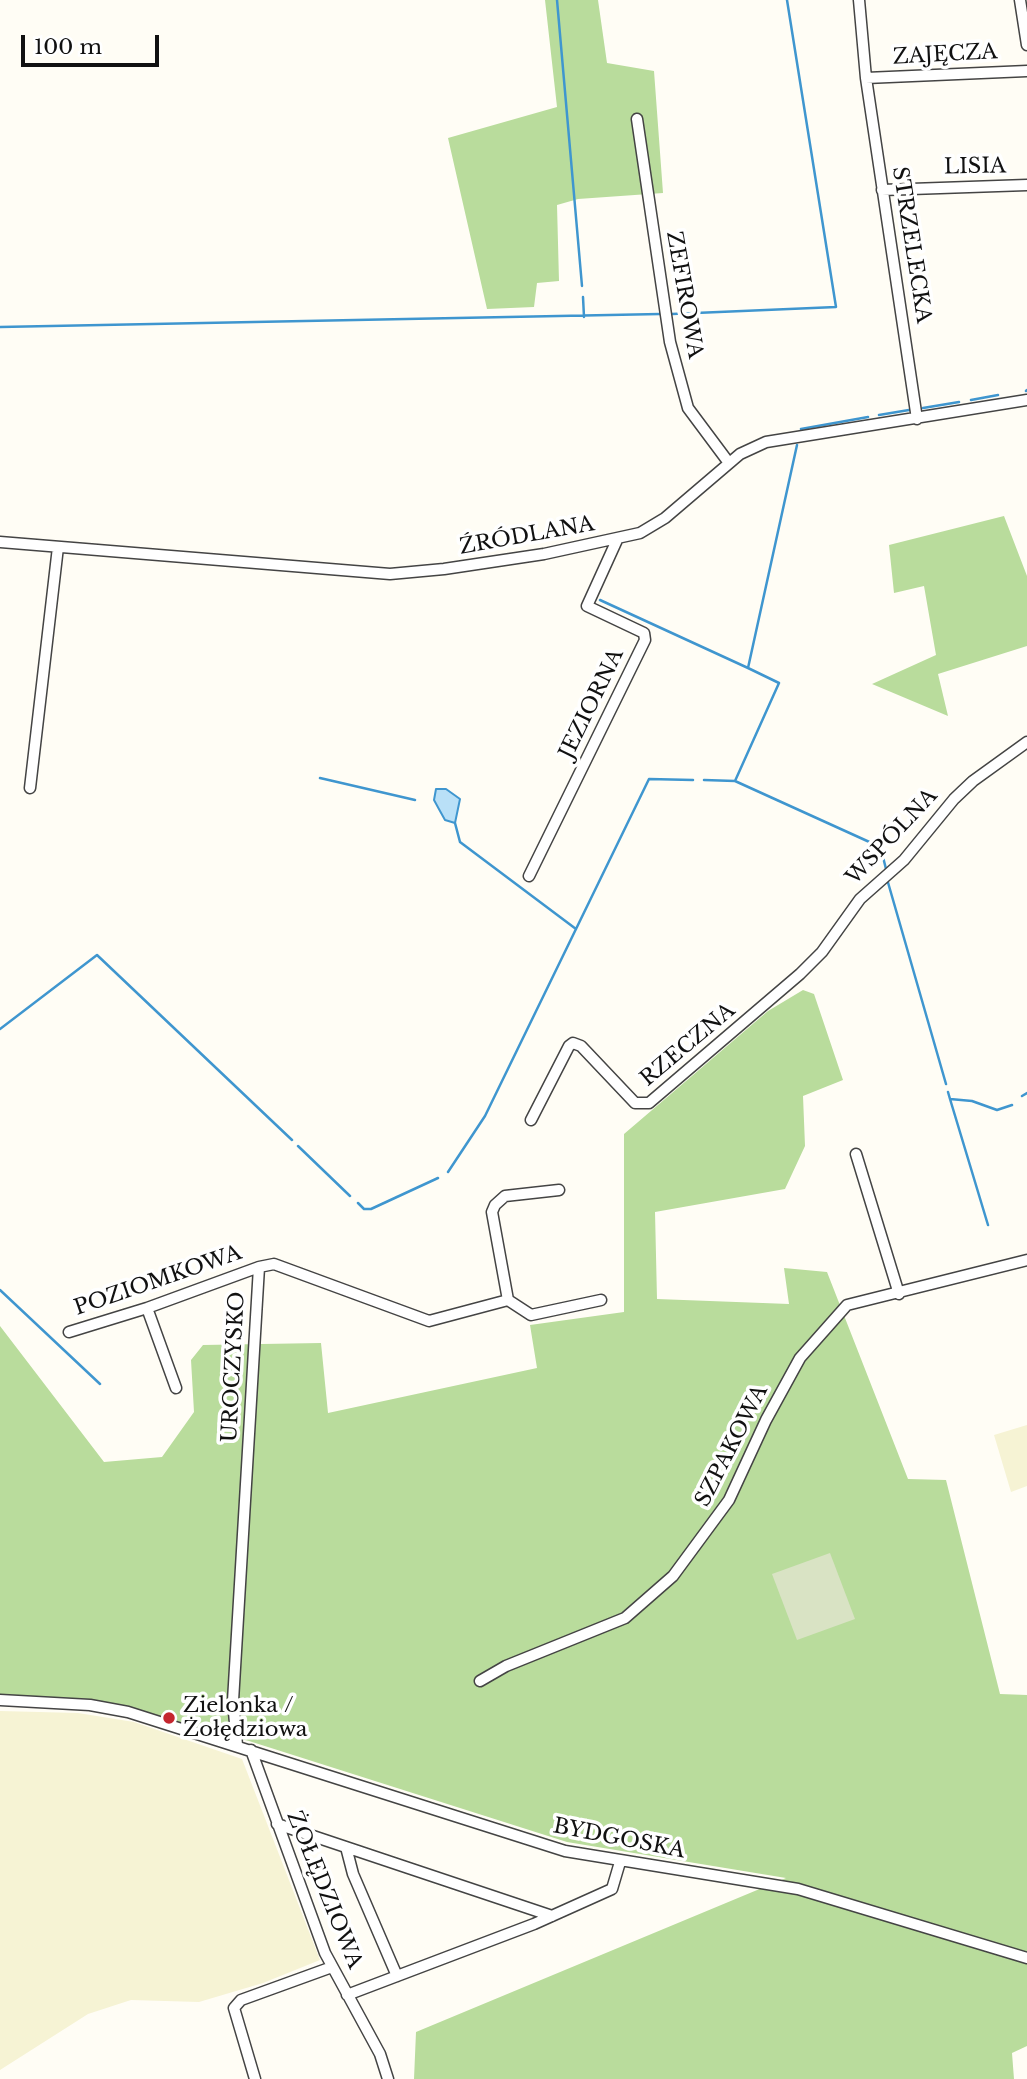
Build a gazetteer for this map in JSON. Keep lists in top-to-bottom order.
{
  "streets": {
    "street": [
      "ZAJĘCZA",
      "LISIA",
      "STRZELECKA",
      "ZEFIROWA",
      "ŹRÓDLANA",
      "JEZIORNA",
      "WSPÓLNA",
      "RZECZNA",
      "POZIOMKOWA",
      "UROCZYSKO",
      "SZPAKOWA",
      "BYDGOSKA",
      "ŻOŁĘDZIOWA"
    ]
  },
  "crossings": [
    ["ZAJĘCZA", "STRZELECKA"],
    ["LISIA", "STRZELECKA"],
    ["STRZELECKA", "ŹRÓDLANA"],
    ["ZEFIROWA", "ŹRÓDLANA"],
    ["ŹRÓDLANA", "JEZIORNA"],
    ["WSPÓLNA", "RZECZNA"],
    ["POZIOMKOWA", "UROCZYSKO"],
    ["UROCZYSKO", "BYDGOSKA"],
    ["BYDGOSKA", "ŻOŁĘDZIOWA"]
  ],
  "places": ["Zielonka / Żołędziowa"],
  "scale_bar": "100 m"
}
